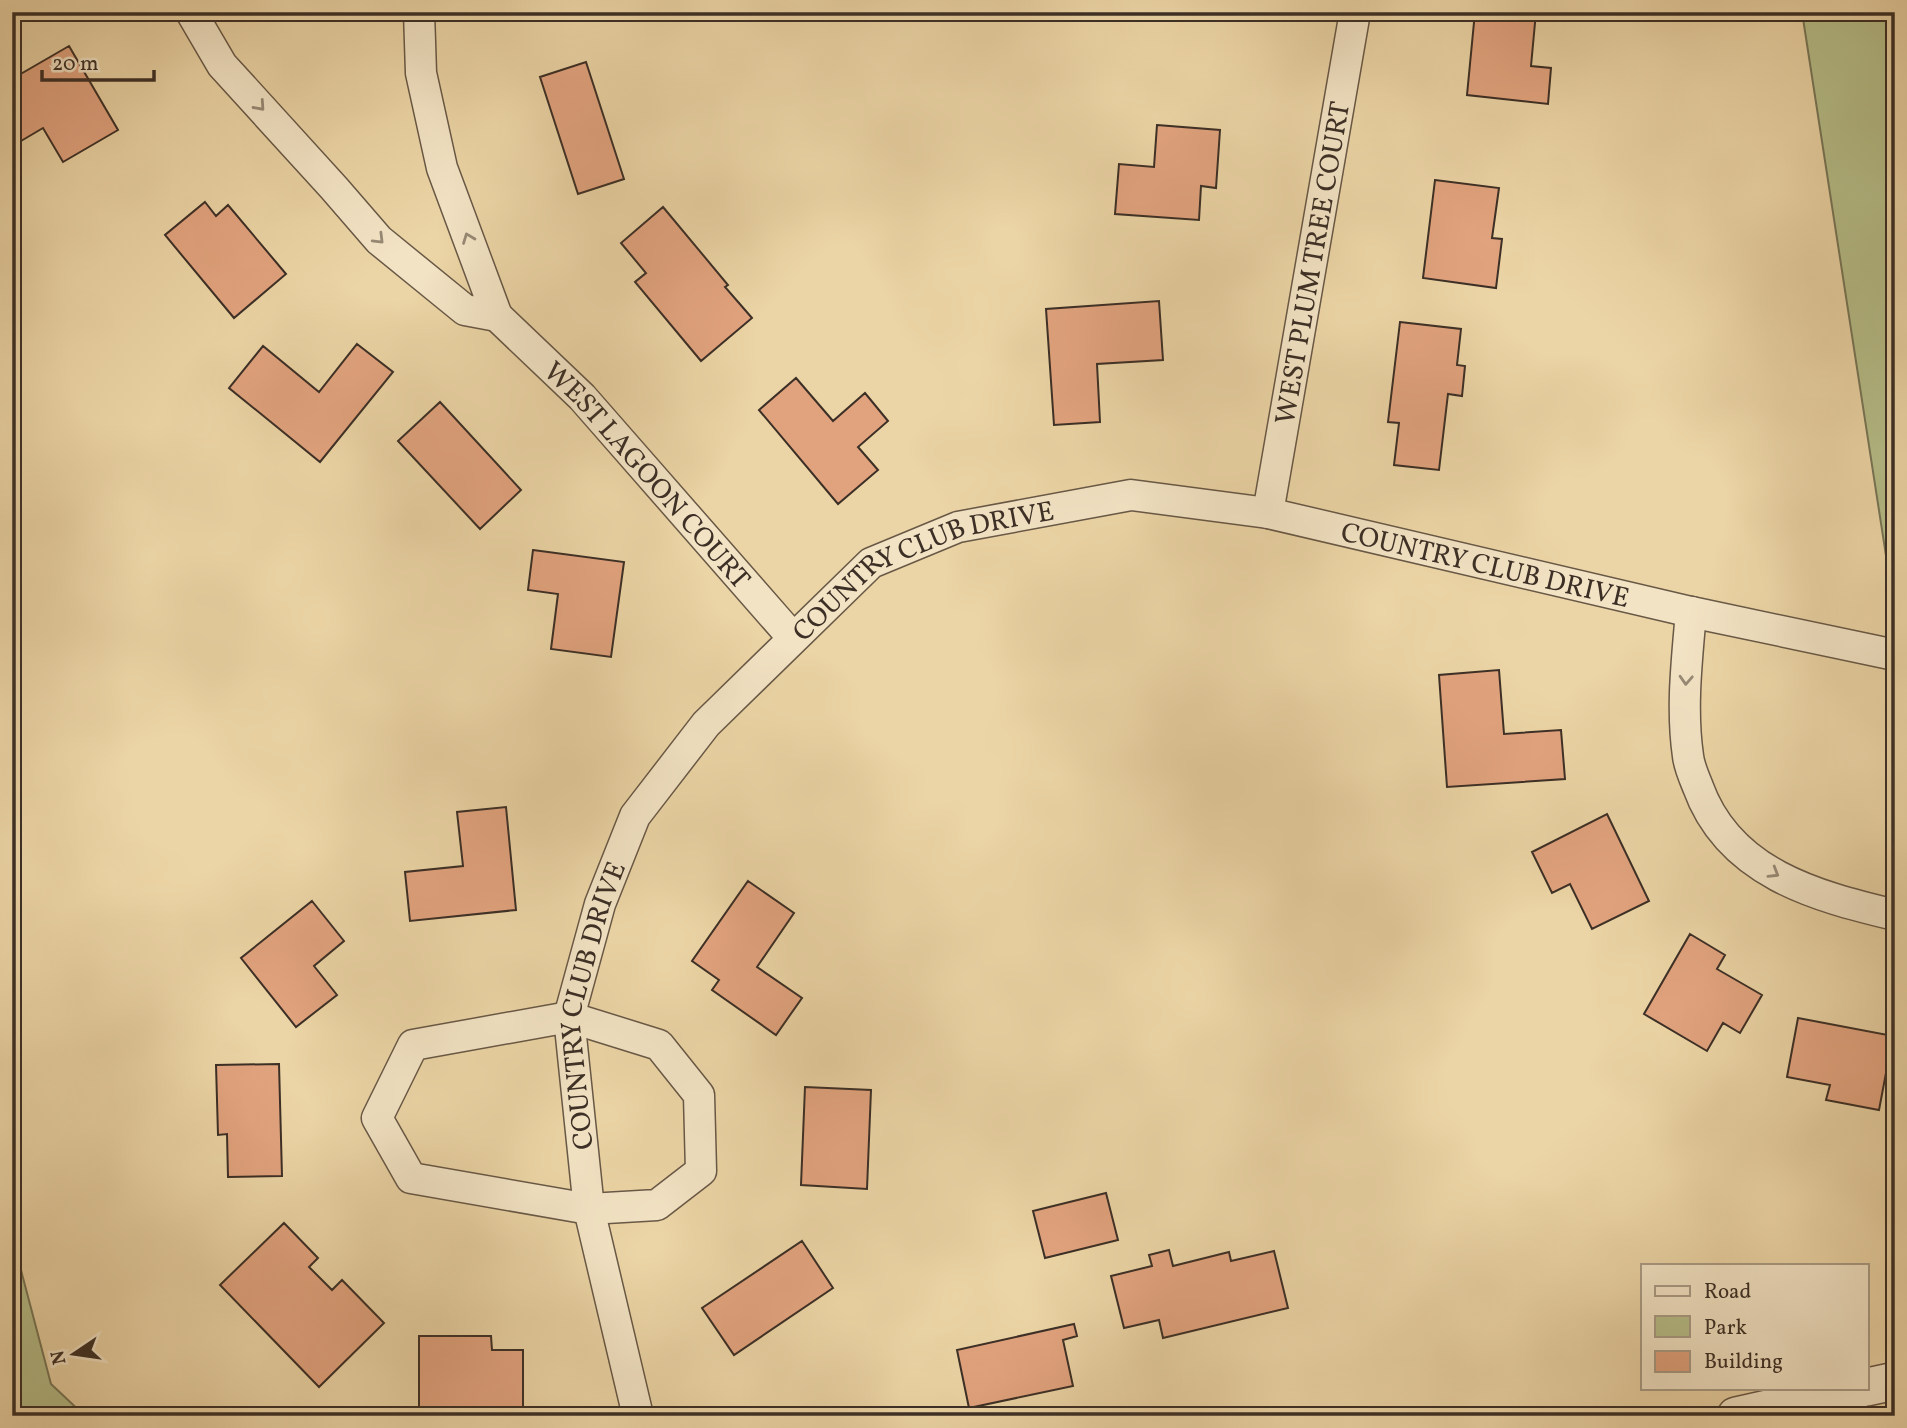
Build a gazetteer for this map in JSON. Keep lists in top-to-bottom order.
{
  "streets": {
    "street": ["WEST PLUM TREE COURT", "WEST LAGOON COURT", "COUNTRY CLUB DRIVE"]
  },
  "crossings": [
    ["WEST PLUM TREE COURT", "COUNTRY CLUB DRIVE"],
    ["WEST LAGOON COURT", "COUNTRY CLUB DRIVE"]
  ],
  "one_way": ["WEST LAGOON COURT"],
  "legend": ["Road", "Park", "Building"],
  "scale_bar": "20 m",
  "north": "left"
}
